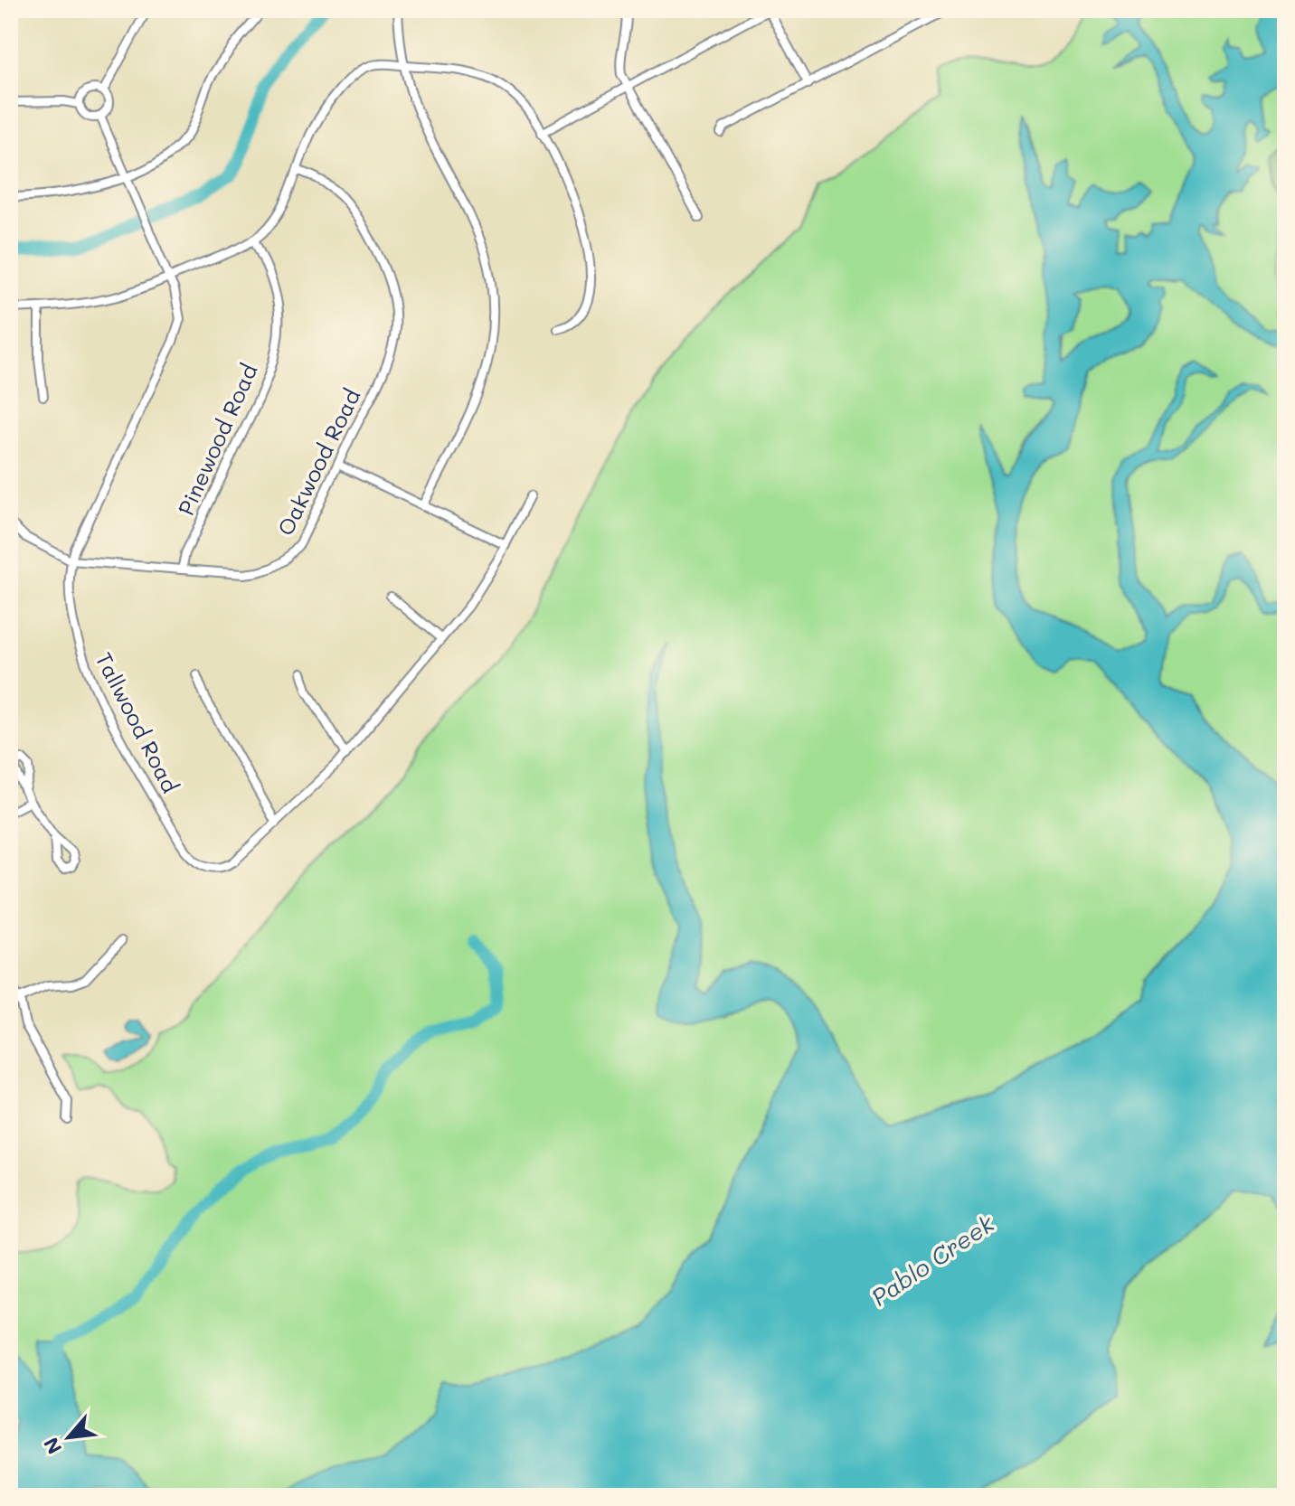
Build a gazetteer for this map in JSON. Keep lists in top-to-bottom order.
{
  "streets": {
    "street": ["Pinewood Road", "Oakwood Road", "Tallwood Road"]
  },
  "crossings": [
    ["Pinewood Road", "Oakwood Road"],
    ["Oakwood Road", "Tallwood Road"]
  ],
  "water": ["Pablo Creek"],
  "north": "bottom left"
}
